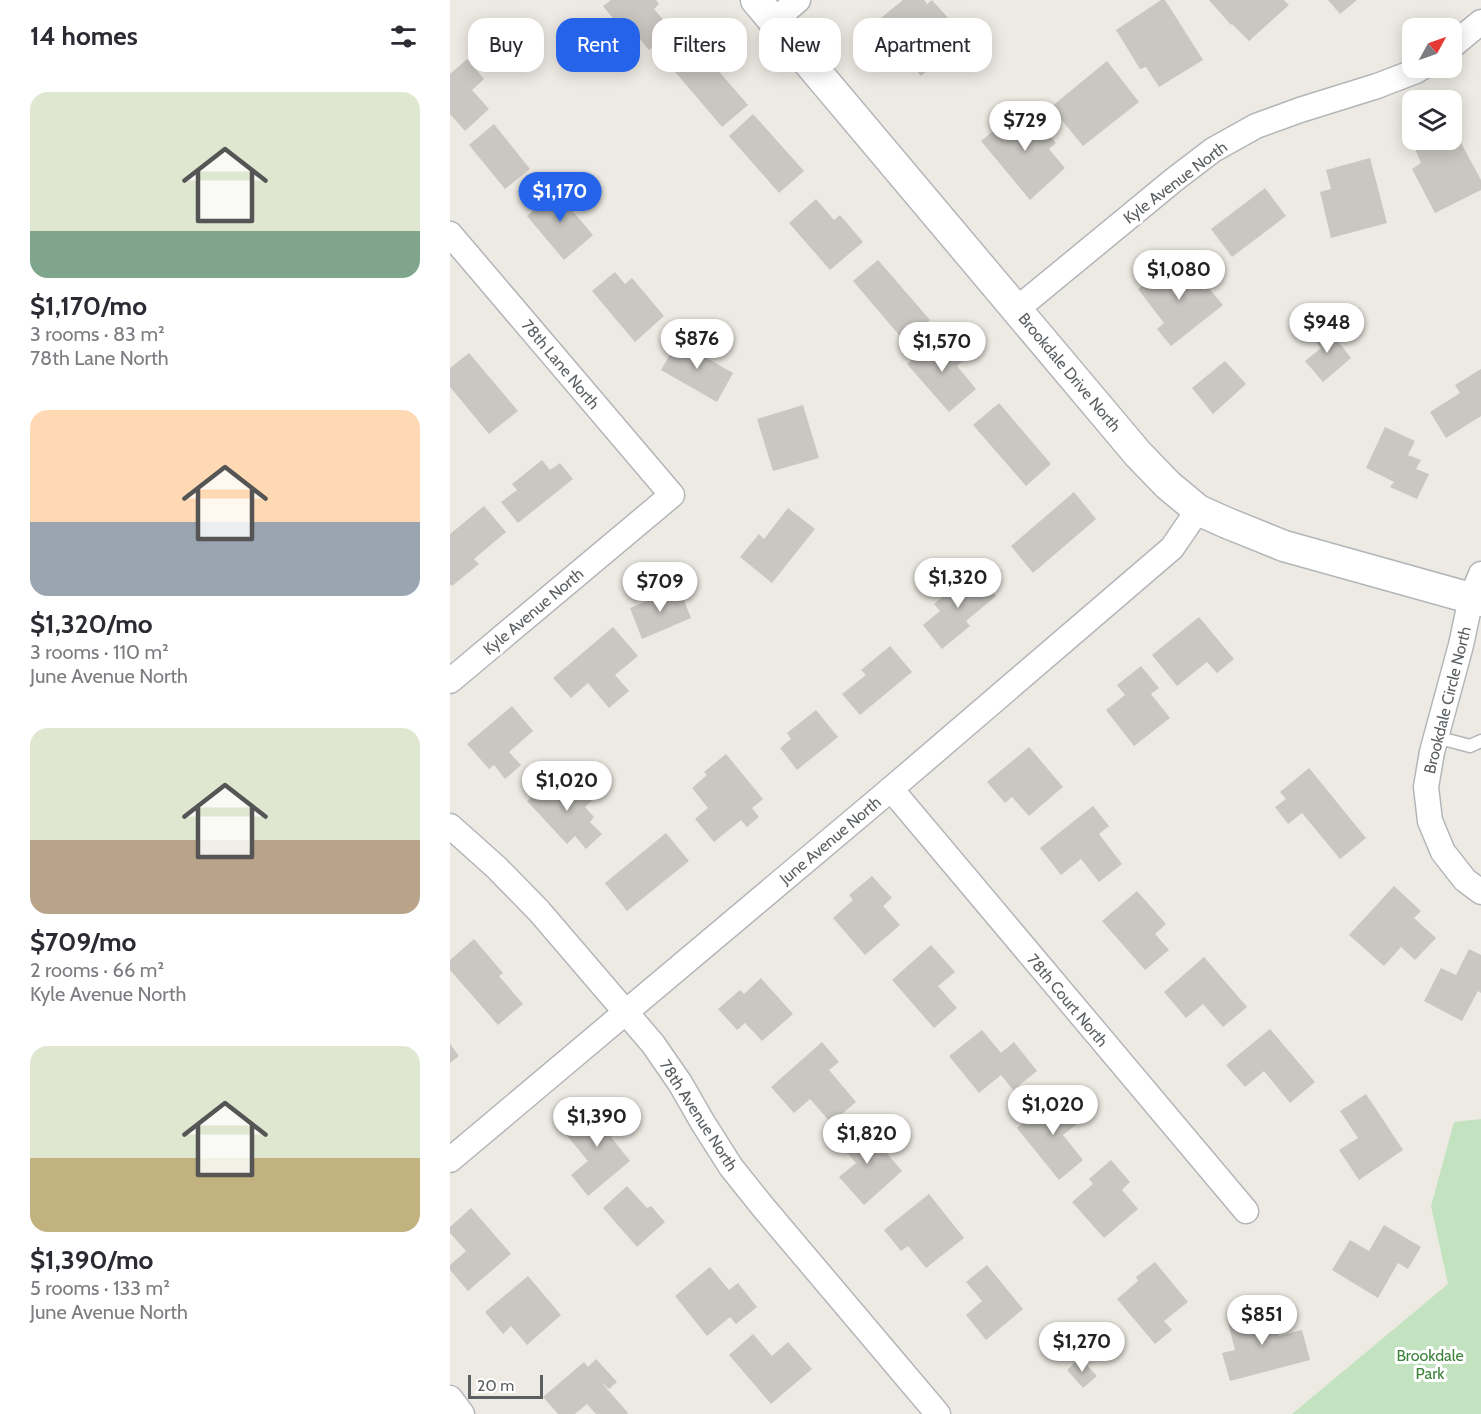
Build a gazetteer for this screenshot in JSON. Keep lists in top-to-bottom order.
{
  "streets": {
    "street": [
      "Kyle Avenue North",
      "78th Lane North",
      "Brookdale Drive North",
      "Brookdale Circle North",
      "June Avenue North",
      "78th Court North",
      "78th Avenue North"
    ]
  },
  "crossings": [
    ["Kyle Avenue North", "78th Lane North"],
    ["Kyle Avenue North", "Brookdale Drive North"],
    ["Brookdale Drive North", "Brookdale Circle North"],
    ["Brookdale Drive North", "June Avenue North"],
    ["June Avenue North", "78th Court North"],
    ["June Avenue North", "78th Avenue North"]
  ],
  "parks": ["Brookdale Park"],
  "scale_bar": "20 m",
  "north": "top right",
  "page": {
    "heading": "14 homes",
    "chip": [
      "Buy",
      "Rent",
      "Filters",
      "New",
      "Apartment"
    ],
    "list": [
      {
        "name": "$1,170/mo",
        "note": "3 rooms · 83 m² · 78th Lane North"
      },
      {
        "name": "$1,320/mo",
        "note": "3 rooms · 110 m² · June Avenue North"
      },
      {
        "name": "$709/mo",
        "note": "2 rooms · 66 m² · Kyle Avenue North"
      },
      {
        "name": "$1,390/mo",
        "note": "5 rooms · 133 m² · June Avenue North"
      }
    ],
    "price": [
      "$729",
      "$1,170",
      "$1,080",
      "$948",
      "$876",
      "$1,570",
      "$1,320",
      "$709",
      "$1,020",
      "$1,020",
      "$1,390",
      "$1,820",
      "$851",
      "$1,270"
    ],
    "scale": "20 m"
  }
}
